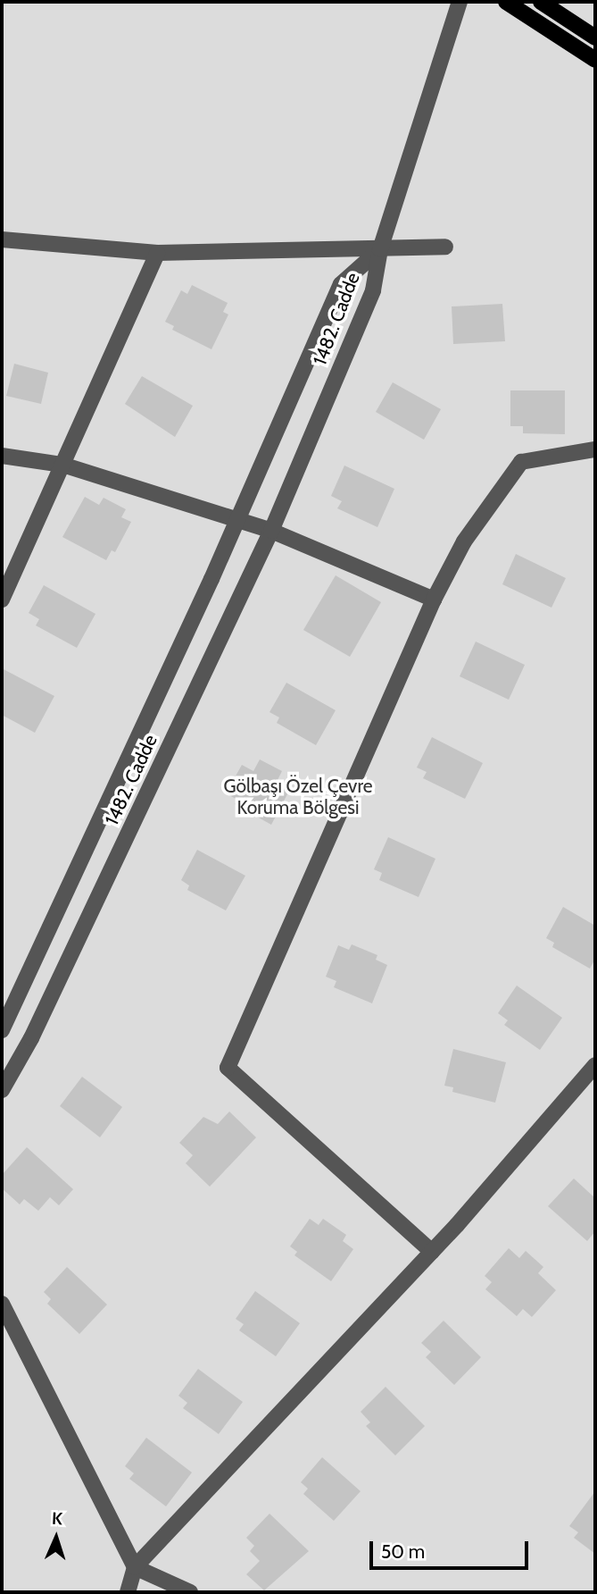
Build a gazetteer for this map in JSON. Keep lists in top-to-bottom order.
{
  "streets": {
    "street": ["1482. Cadde"]
  },
  "parks": ["Gölbaşı Özel Çevre Koruma Bölgesi"],
  "scale_bar": "50 m",
  "north": "top"
}
